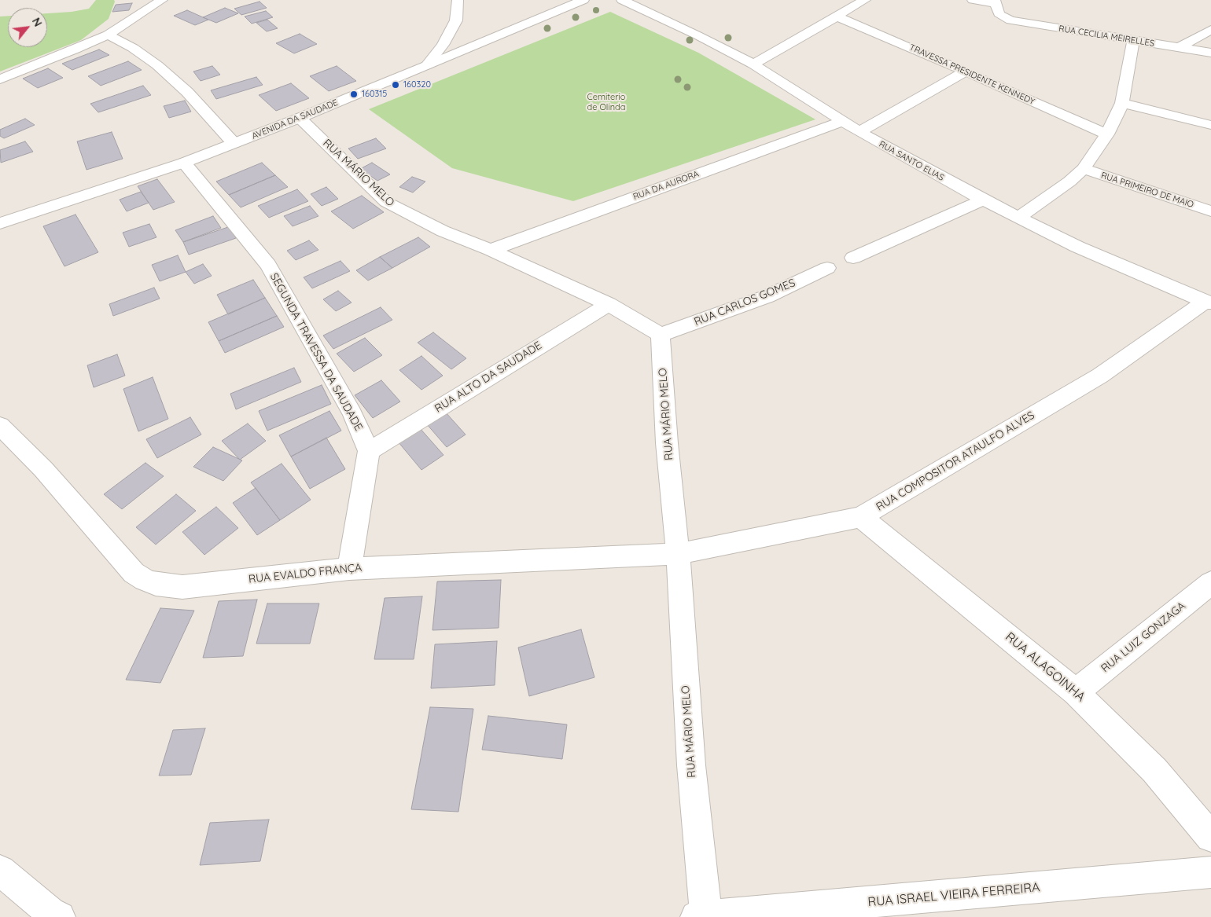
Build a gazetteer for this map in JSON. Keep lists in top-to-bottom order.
{
  "streets": {
    "street": [
      "RUA CECILIA MEIRELLES",
      "TRAVESSA PRESIDENTE KENNEDY",
      "AVENIDA DA SAUDADE",
      "RUA SANTO ELIAS",
      "RUA MÁRIO MELO",
      "RUA DA AURORA",
      "RUA PRIMEIRO DE MAIO",
      "RUA CARLOS GOMES",
      "SEGUNDA TRAVESSA DA SAUDADE",
      "RUA ALTO DA SAUDADE",
      "RUA COMPOSITOR ATAULFO ALVES",
      "RUA EVALDO FRANÇA",
      "RUA LUIZ GONZAGA",
      "RUA ALAGOINHA",
      "RUA ISRAEL VIEIRA FERREIRA"
    ]
  },
  "crossings": [
    ["AVENIDA DA SAUDADE", "RUA MÁRIO MELO"],
    ["AVENIDA DA SAUDADE", "SEGUNDA TRAVESSA DA SAUDADE"],
    ["RUA SANTO ELIAS", "RUA DA AURORA"],
    ["RUA SANTO ELIAS", "RUA COMPOSITOR ATAULFO ALVES"],
    ["RUA MÁRIO MELO", "RUA DA AURORA"],
    ["RUA MÁRIO MELO", "RUA CARLOS GOMES"],
    ["RUA MÁRIO MELO", "RUA ALTO DA SAUDADE"],
    ["RUA MÁRIO MELO", "RUA COMPOSITOR ATAULFO ALVES"],
    ["RUA MÁRIO MELO", "RUA EVALDO FRANÇA"],
    ["RUA MÁRIO MELO", "RUA ISRAEL VIEIRA FERREIRA"],
    ["SEGUNDA TRAVESSA DA SAUDADE", "RUA ALTO DA SAUDADE"],
    ["RUA COMPOSITOR ATAULFO ALVES", "RUA EVALDO FRANÇA"],
    ["RUA COMPOSITOR ATAULFO ALVES", "RUA ALAGOINHA"],
    ["RUA LUIZ GONZAGA", "RUA ALAGOINHA"]
  ],
  "parks": ["Cemiterio de Olinda"],
  "places": ["160320", "160315"],
  "north": "top right"
}
